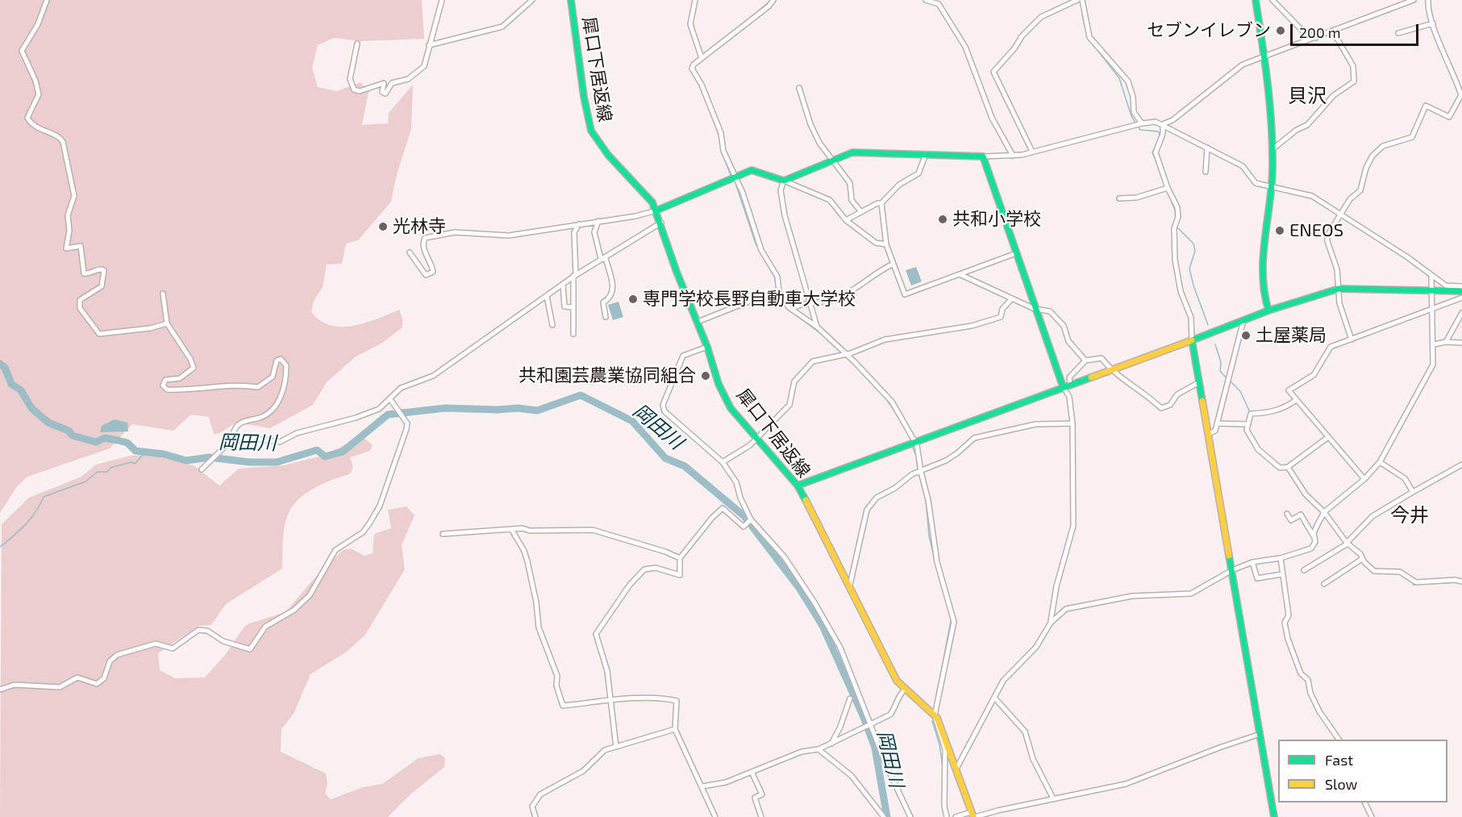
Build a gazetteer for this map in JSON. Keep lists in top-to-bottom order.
{
  "streets": {
    "street": ["犀口下居返線"]
  },
  "districts": ["貝沢", "今井"],
  "water": ["岡田川"],
  "places": [
    "セブンイレブン",
    "共和小学校",
    "光林寺",
    "ENEOS",
    "専門学校長野自動車大学校",
    "土屋薬局",
    "共和園芸農業協同組合"
  ],
  "legend": ["Fast", "Slow"],
  "scale_bar": "200 m"
}
